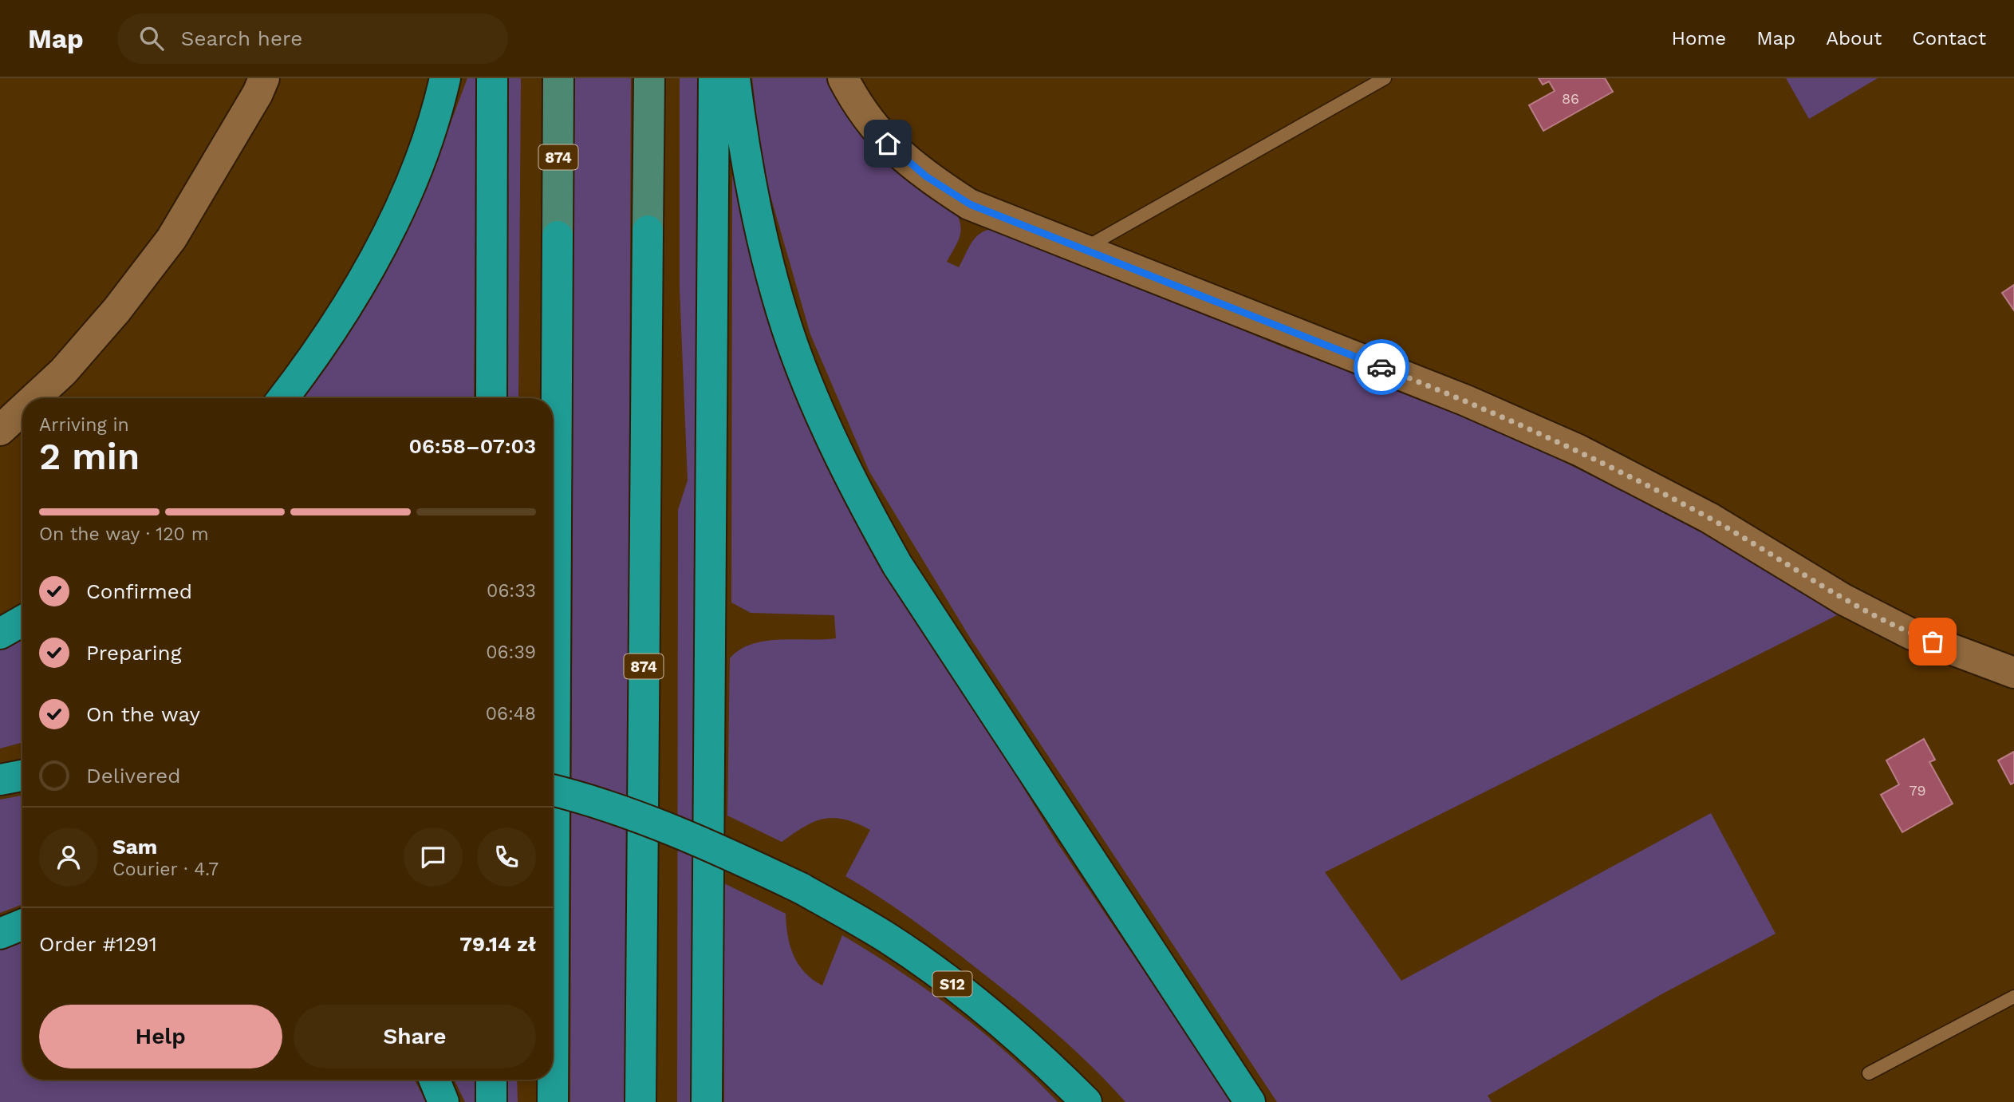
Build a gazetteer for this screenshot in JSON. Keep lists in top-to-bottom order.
{
  "streets": {
    "highway": ["874", "S12"]
  },
  "house_numbers": ["86", "79"],
  "page": {
    "header": "Map",
    "search": "Search here",
    "nav": [
      "Home",
      "Map",
      "About",
      "Contact"
    ],
    "heading": ["2 min", "Arriving in", "06:58–07:03"],
    "panel": [
      "Sam",
      "Courier · 4.7",
      "Order #1291",
      "79.14 zł"
    ],
    "bar": "On the way · 120 m",
    "list": [
      ["Confirmed", "06:33"],
      ["Preparing", "06:39"],
      ["On the way", "06:48"],
      "Delivered"
    ],
    "buttons": ["Help", "Share"]
  }
}
